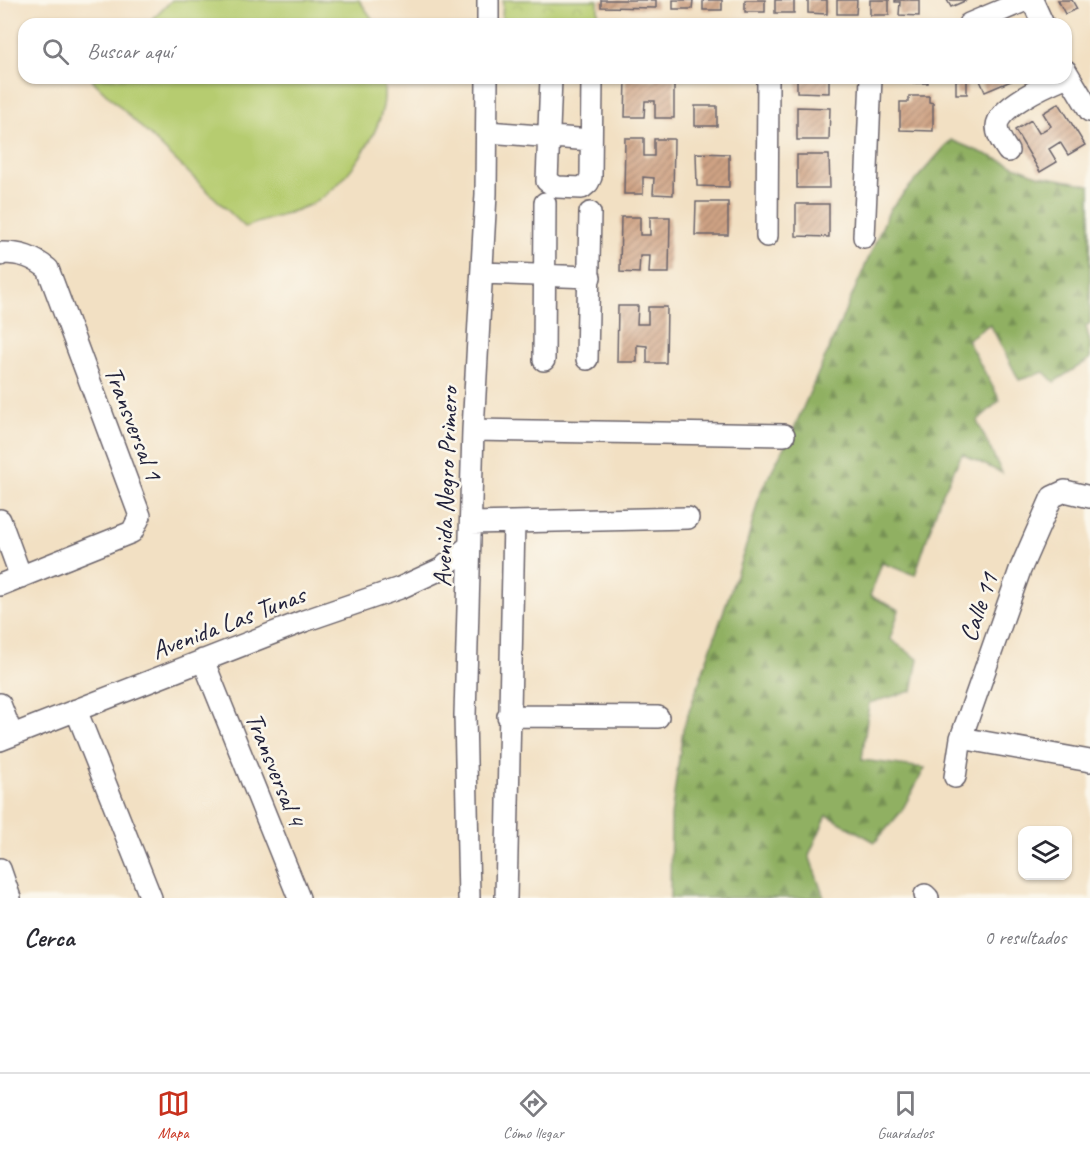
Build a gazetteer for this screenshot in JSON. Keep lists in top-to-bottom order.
{
  "streets": {
    "street": [
      "Transversal 1",
      "Avenida Negro Primero",
      "Calle 11",
      "Avenida Las Tunas",
      "Transversal 4"
    ]
  },
  "crossings": [
    ["Avenida Negro Primero", "Avenida Las Tunas"],
    ["Avenida Las Tunas", "Transversal 4"]
  ],
  "page": {
    "search": "Buscar aquí",
    "heading": ["Cerca", "0 resultados"],
    "nav": ["Mapa", "Cómo llegar", "Guardados"]
  }
}
